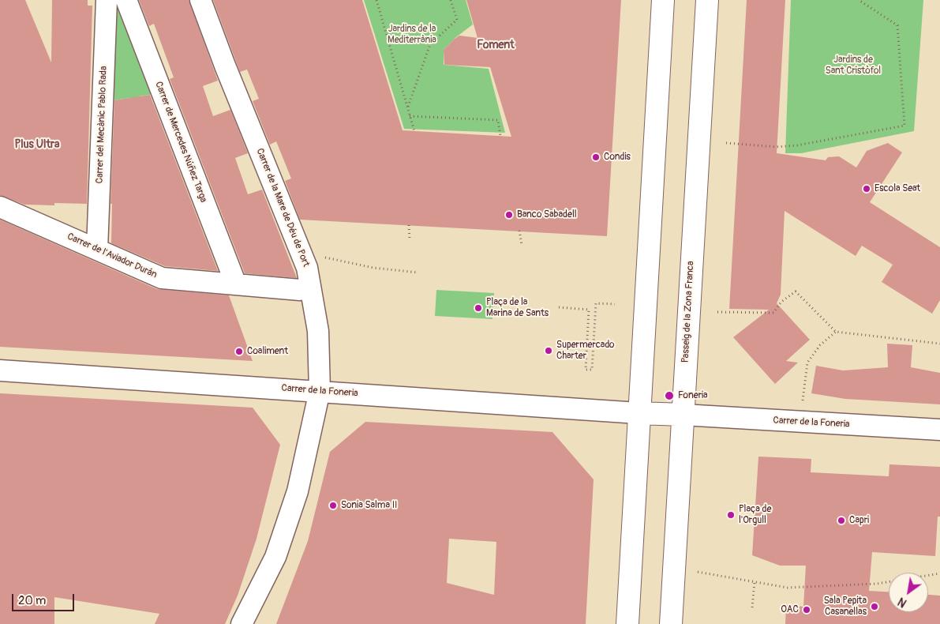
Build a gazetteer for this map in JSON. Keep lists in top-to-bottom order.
{
  "streets": {
    "main road": ["Passeig de la Zona Franca"],
    "street": [
      "Carrer del Mecànic Pablo Rada",
      "Carrer de Mercedes Núñez Targa",
      "Carrer de la Mare de Déu de Port",
      "Carrer de l'Aviador Durán",
      "Carrer de la Foneria"
    ]
  },
  "crossings": [
    ["Carrer del Mecànic Pablo Rada", "Carrer de l'Aviador Durán"],
    ["Carrer de Mercedes Núñez Targa", "Carrer de l'Aviador Durán"],
    ["Carrer de la Mare de Déu de Port", "Carrer de la Foneria"],
    ["Passeig de la Zona Franca", "Carrer de la Foneria"]
  ],
  "districts": ["Foment", "Plus Ultra"],
  "parks": ["Jardins de la Mediterrània", "Jardins de Sant Cristòfol"],
  "places": [
    "Condis",
    "Escola Seat",
    "Banco Sabadell",
    "Plaça de la Marina de Sants",
    "Supermercado Charter",
    "Coaliment",
    "Foneria",
    "Sonia Salma II",
    "Plaça de l'Orgull",
    "Capri",
    "Sala Pepita Casanellas",
    "OAC"
  ],
  "scale_bar": "20 m",
  "north": "bottom left"
}
